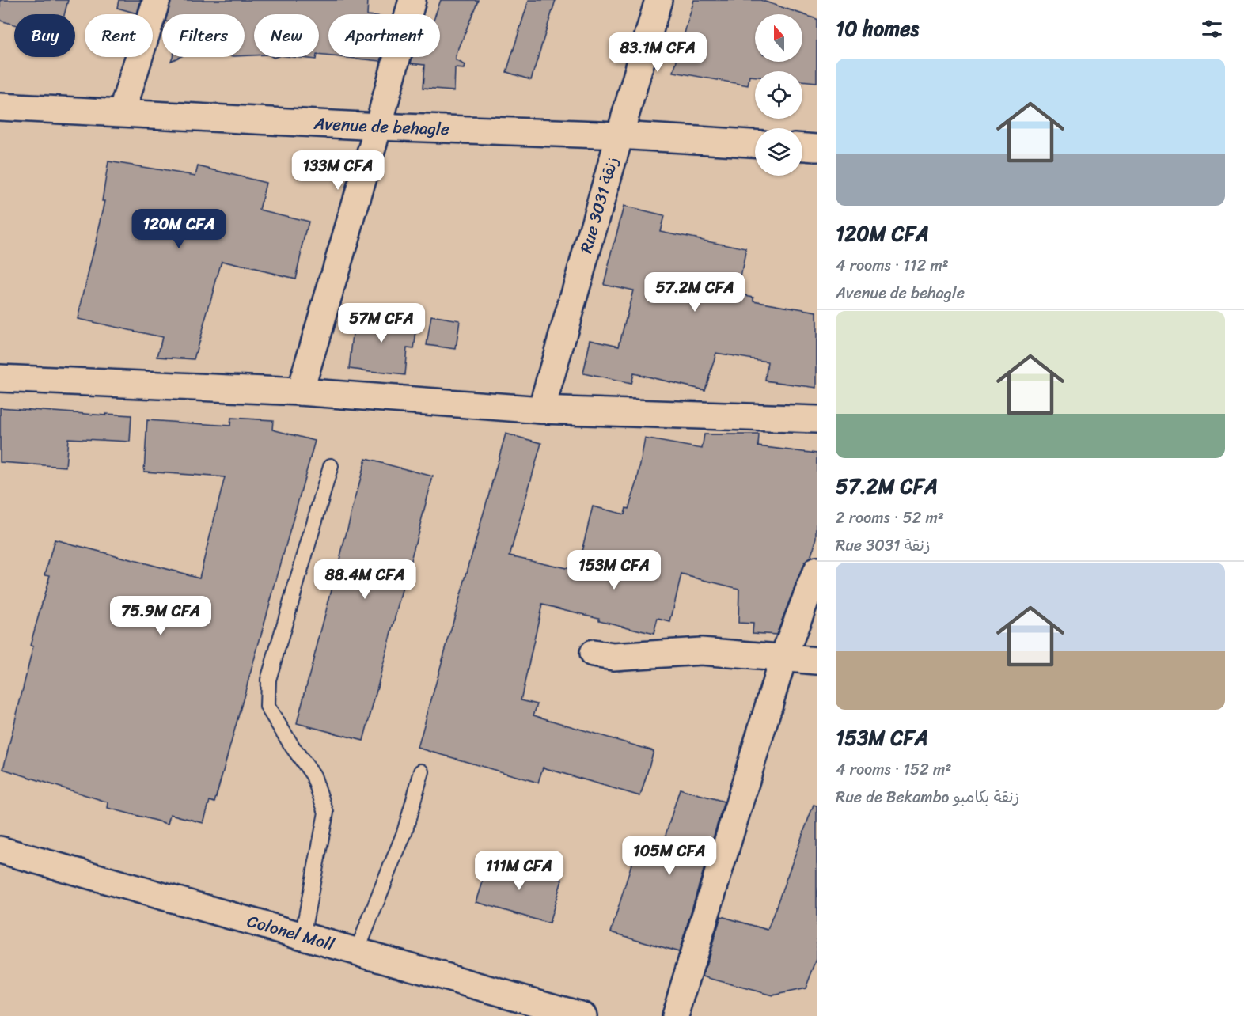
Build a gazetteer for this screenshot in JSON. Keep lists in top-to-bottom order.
{
  "streets": {
    "street": ["Avenue de behagle", "Rue 3031 زنقة", "Colonel Moll"]
  },
  "crossings": [
    ["Avenue de behagle", "Rue 3031 زنقة"]
  ],
  "north": "top",
  "page": {
    "heading": "10 homes",
    "chip": [
      "Buy",
      "Rent",
      "Filters",
      "New",
      "Apartment"
    ],
    "price": [
      "83.1M CFA",
      "133M CFA",
      "120M CFA",
      "57.2M CFA",
      "57M CFA",
      "153M CFA",
      "88.4M CFA",
      "75.9M CFA",
      "105M CFA",
      "111M CFA"
    ],
    "list": [
      {
        "name": "120M CFA",
        "note": "4 rooms · 112 m² · Avenue de behagle"
      },
      {
        "name": "57.2M CFA",
        "note": "2 rooms · 52 m² · Rue 3031 زنقة"
      },
      {
        "name": "153M CFA",
        "note": "4 rooms · 152 m² · Rue de Bekambo زنقة بكامبو"
      }
    ]
  }
}
